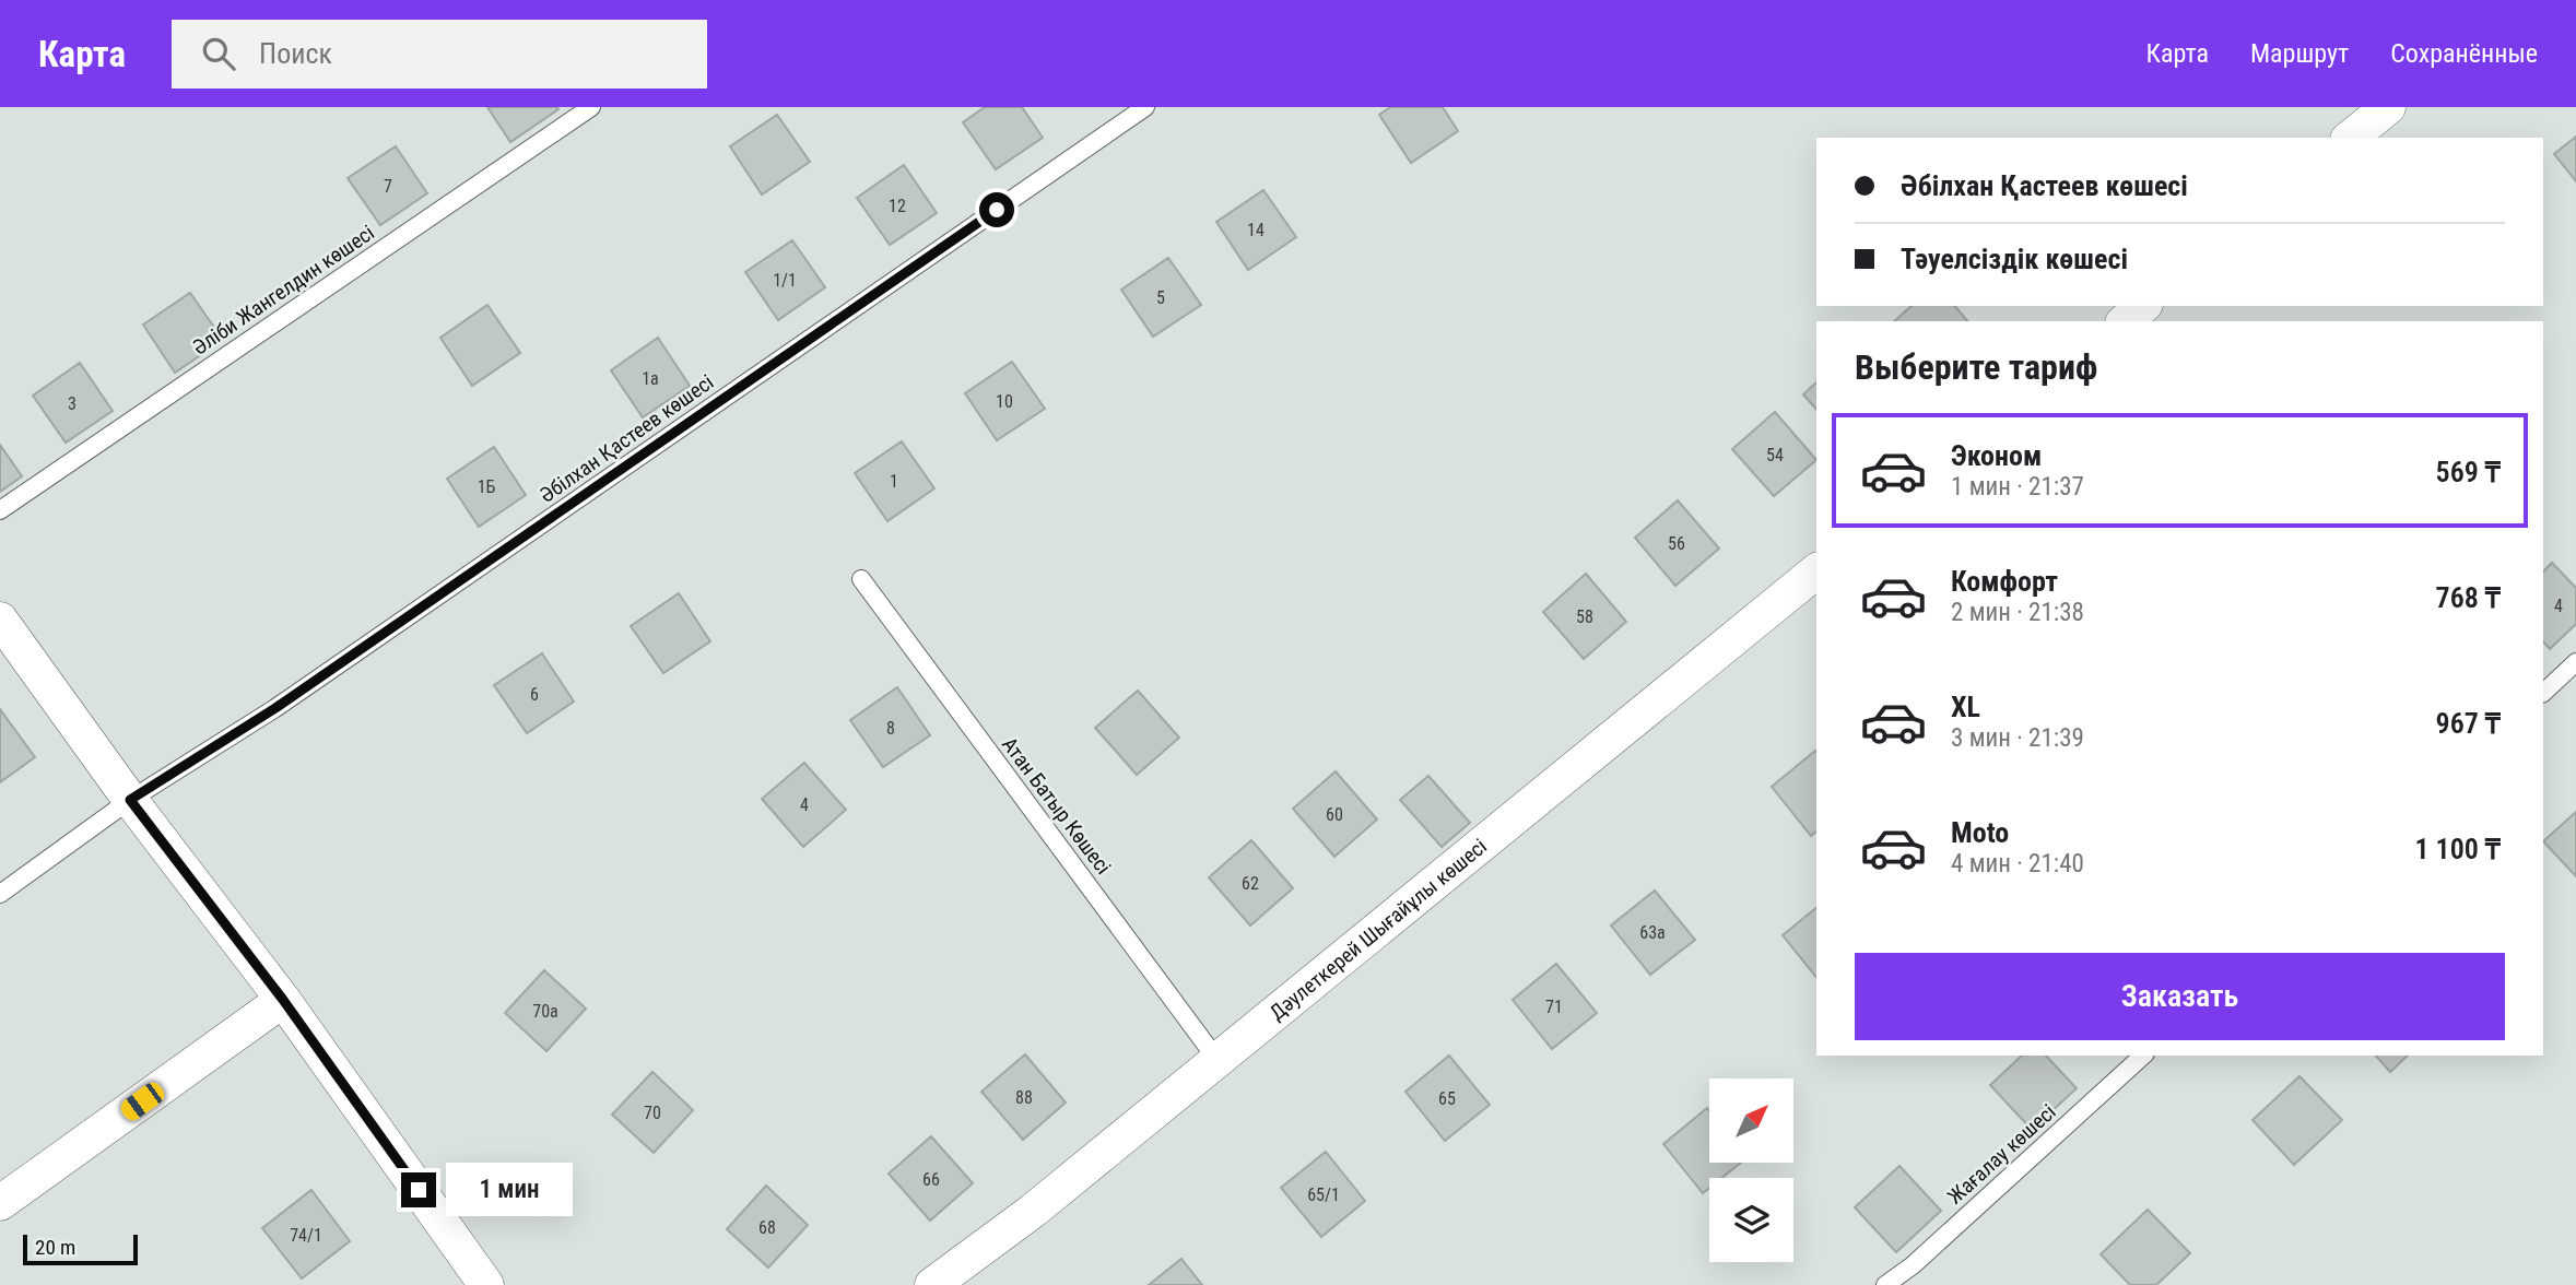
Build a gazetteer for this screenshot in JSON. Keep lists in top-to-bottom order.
{
  "streets": {
    "street": ["Дәулеткерей Шығайұлы көшесі"],
    "lane": [
      "Әліби Жангелдин көшесі",
      "Әбілхан Қастеев көшесі",
      "Атан Батыр Көшесі",
      "Жағалау көшесі"
    ]
  },
  "crossings": [
    ["Атан Батыр Көшесі", "Дәулеткерей Шығайұлы көшесі"]
  ],
  "house_numbers": [
    "7",
    "12",
    "14",
    "1/1",
    "5",
    "1а",
    "10",
    "3",
    "54",
    "1",
    "1Б",
    "56",
    "4",
    "58",
    "6",
    "8",
    "4",
    "60",
    "62",
    "63а",
    "71",
    "70а",
    "88",
    "65",
    "70",
    "66",
    "65/1",
    "68",
    "74/1"
  ],
  "scale_bar": "20 m",
  "north": "top right",
  "page": {
    "header": "Карта",
    "search": "Поиск",
    "nav": ["Карта", "Маршрут", "Сохранённые"],
    "banner": ["Әбілхан Қастеев көшесі", "Тәуелсіздік көшесі"],
    "heading": "Выберите тариф",
    "list": [
      {
        "name": "Эконом",
        "note": "1 мин · 21:37",
        "value": "569 ₸"
      },
      {
        "name": "Комфорт",
        "note": "2 мин · 21:38",
        "value": "768 ₸"
      },
      {
        "name": "XL",
        "note": "3 мин · 21:39",
        "value": "967 ₸"
      },
      {
        "name": "Moto",
        "note": "4 мин · 21:40",
        "value": "1 100 ₸"
      }
    ],
    "buttons": "Заказать",
    "bubble": "1 мин",
    "scale": "20 m"
  }
}
